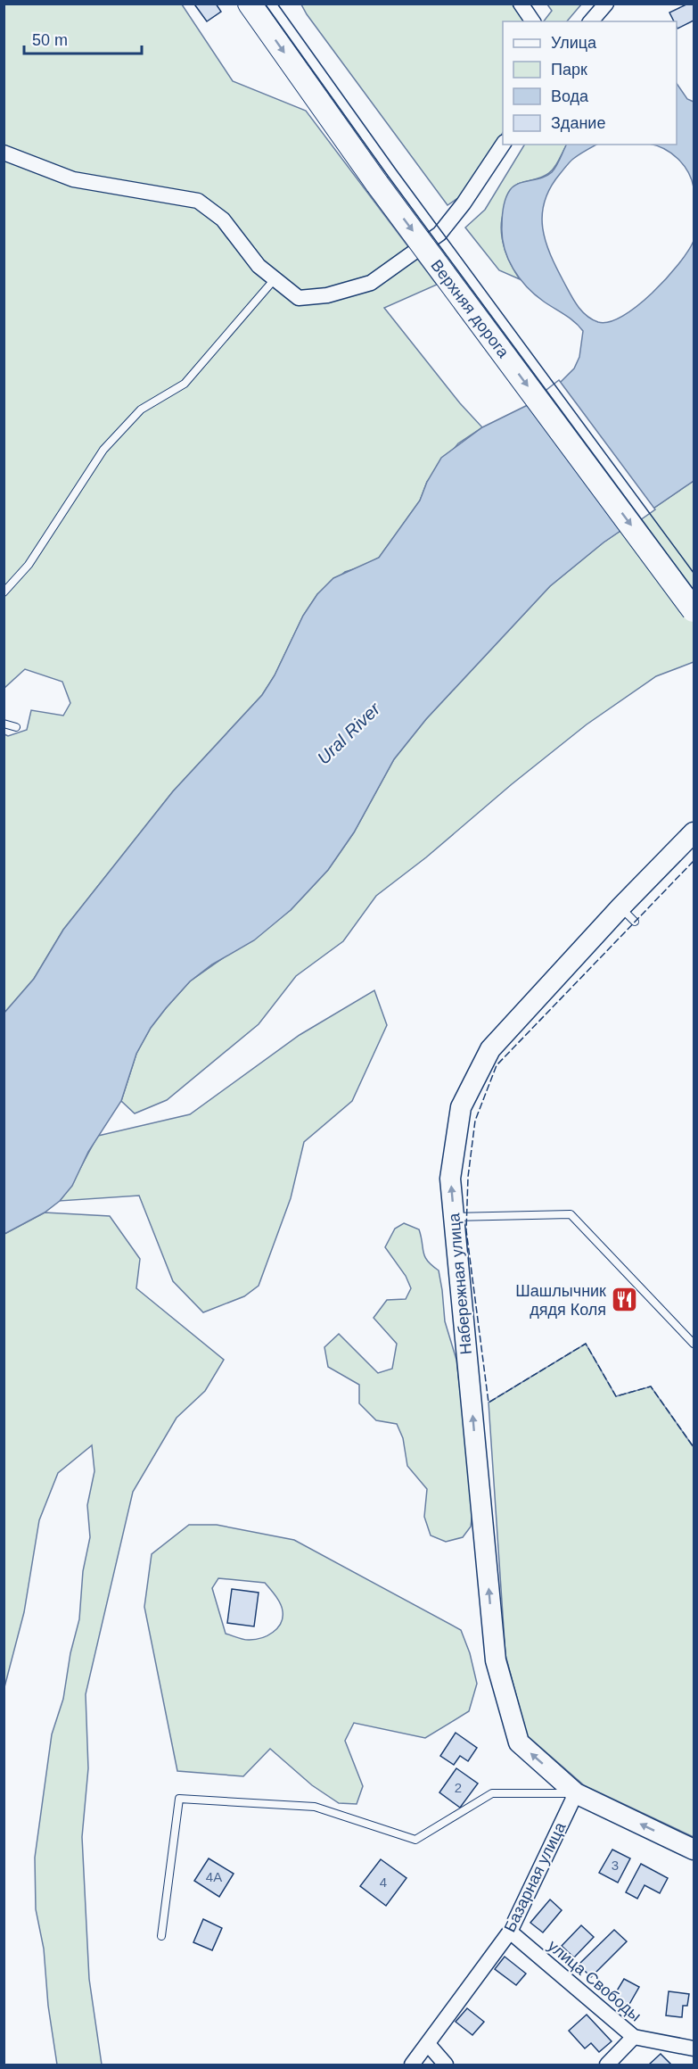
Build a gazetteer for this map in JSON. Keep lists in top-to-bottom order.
{
  "streets": {
    "main road": ["Верхняя дорога", "Набережная улица"],
    "street": ["Базарная улица", "улица Свободы"]
  },
  "crossings": [
    ["Набережная улица", "Базарная улица"],
    ["Базарная улица", "улица Свободы"]
  ],
  "one_way": ["Верхняя дорога", "Набережная улица"],
  "water": ["Ural River"],
  "places": {
    "restaurant": ["Шашлычник дядя Коля"]
  },
  "house_numbers": [
    "2",
    "3",
    "4А",
    "4"
  ],
  "legend": [
    "Улица",
    "Парк",
    "Вода",
    "Здание"
  ],
  "scale_bar": "50 m"
}
